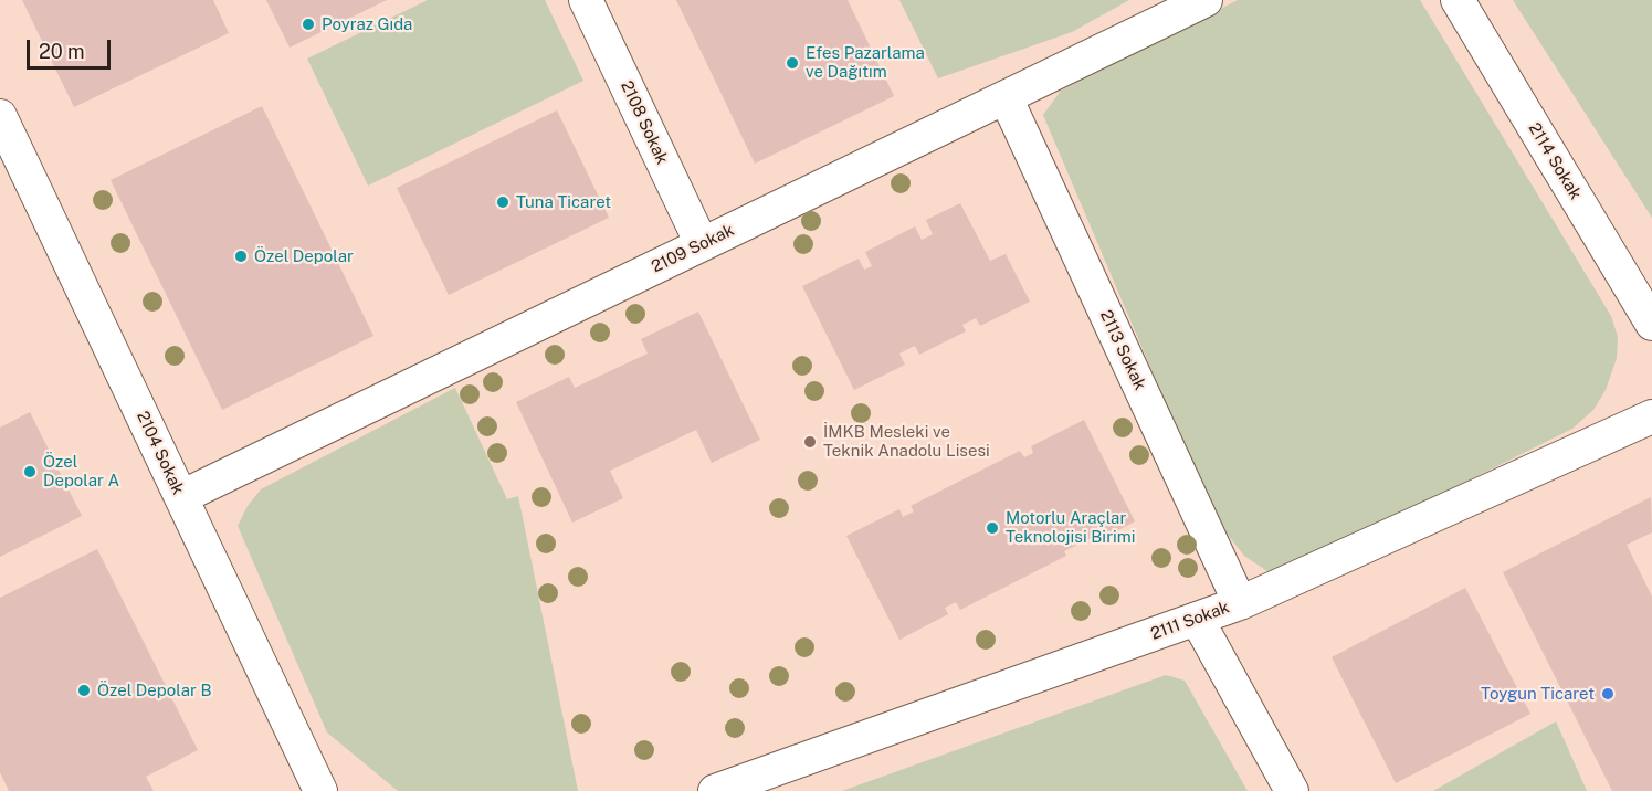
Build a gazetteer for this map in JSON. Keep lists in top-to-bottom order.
{
  "streets": {
    "street": [
      "2108 Sokak",
      "2114 Sokak",
      "2109 Sokak",
      "2113 Sokak",
      "2104 Sokak",
      "2111 Sokak"
    ]
  },
  "crossings": [
    ["2108 Sokak", "2109 Sokak"],
    ["2109 Sokak", "2113 Sokak"],
    ["2109 Sokak", "2104 Sokak"],
    ["2113 Sokak", "2111 Sokak"]
  ],
  "places": [
    "Poyraz Gıda",
    "Efes Pazarlama ve Dağıtım",
    "Tuna Ticaret",
    "Özel Depolar",
    "İMKB Mesleki ve Teknik Anadolu Lisesi",
    "Özel Depolar A",
    "Motorlu Araçlar Teknolojisi Birimi",
    "Özel Depolar B",
    "Toygun Ticaret"
  ],
  "scale_bar": "20 m"
}
